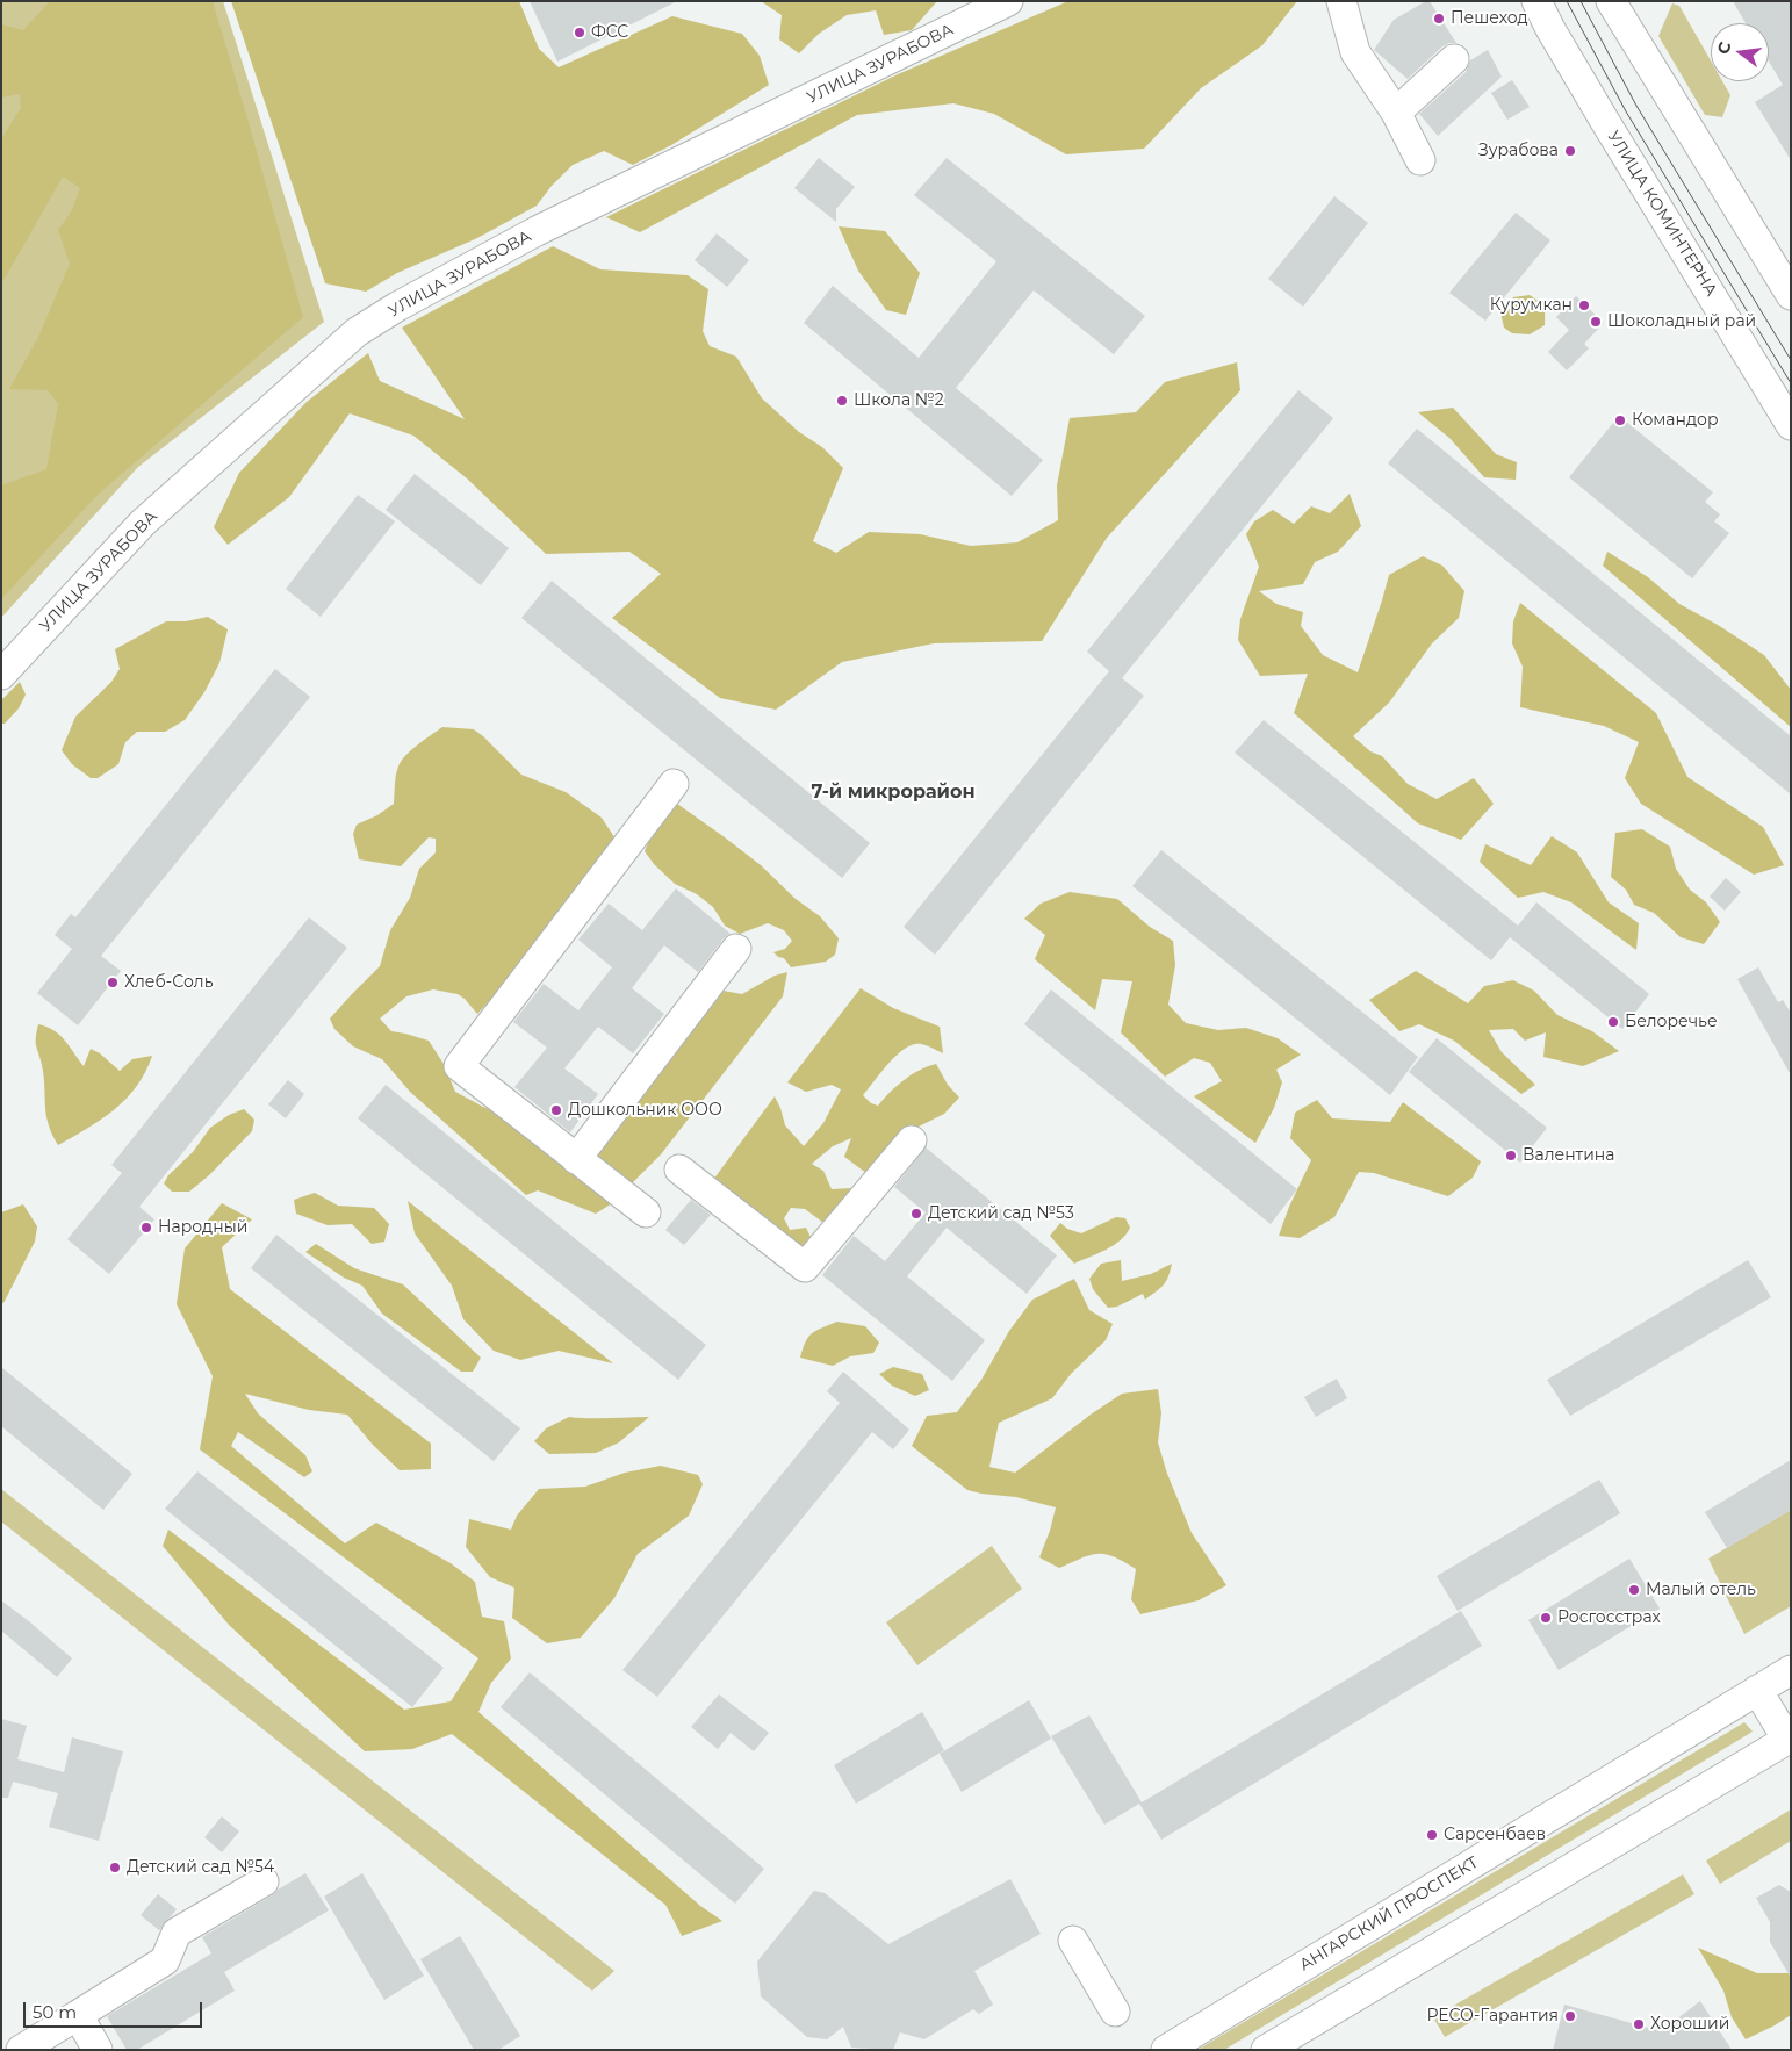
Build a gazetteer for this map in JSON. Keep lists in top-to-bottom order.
{
  "streets": {
    "street": ["УЛИЦА ЗУРАБОВА", "УЛИЦА КОМИНТЕРНА", "АНГАРСКИЙ ПРОСПЕКТ"]
  },
  "districts": ["7-й микрорайон"],
  "places": [
    "Пешеход",
    "ФСС",
    "Зурабова",
    "Курумкан",
    "Шоколадный рай",
    "Школа №2",
    "Командор",
    "Хлеб-Соль",
    "Белоречье",
    "Дошкольник ООО",
    "Валентина",
    "Детский сад №53",
    "Народный",
    "Малый отель",
    "Росгосстрах",
    "Сарсенбаев",
    "Детский сад №54",
    "РЕСО-Гарантия",
    "Хороший"
  ],
  "scale_bar": "50 m",
  "north": "left"
}
